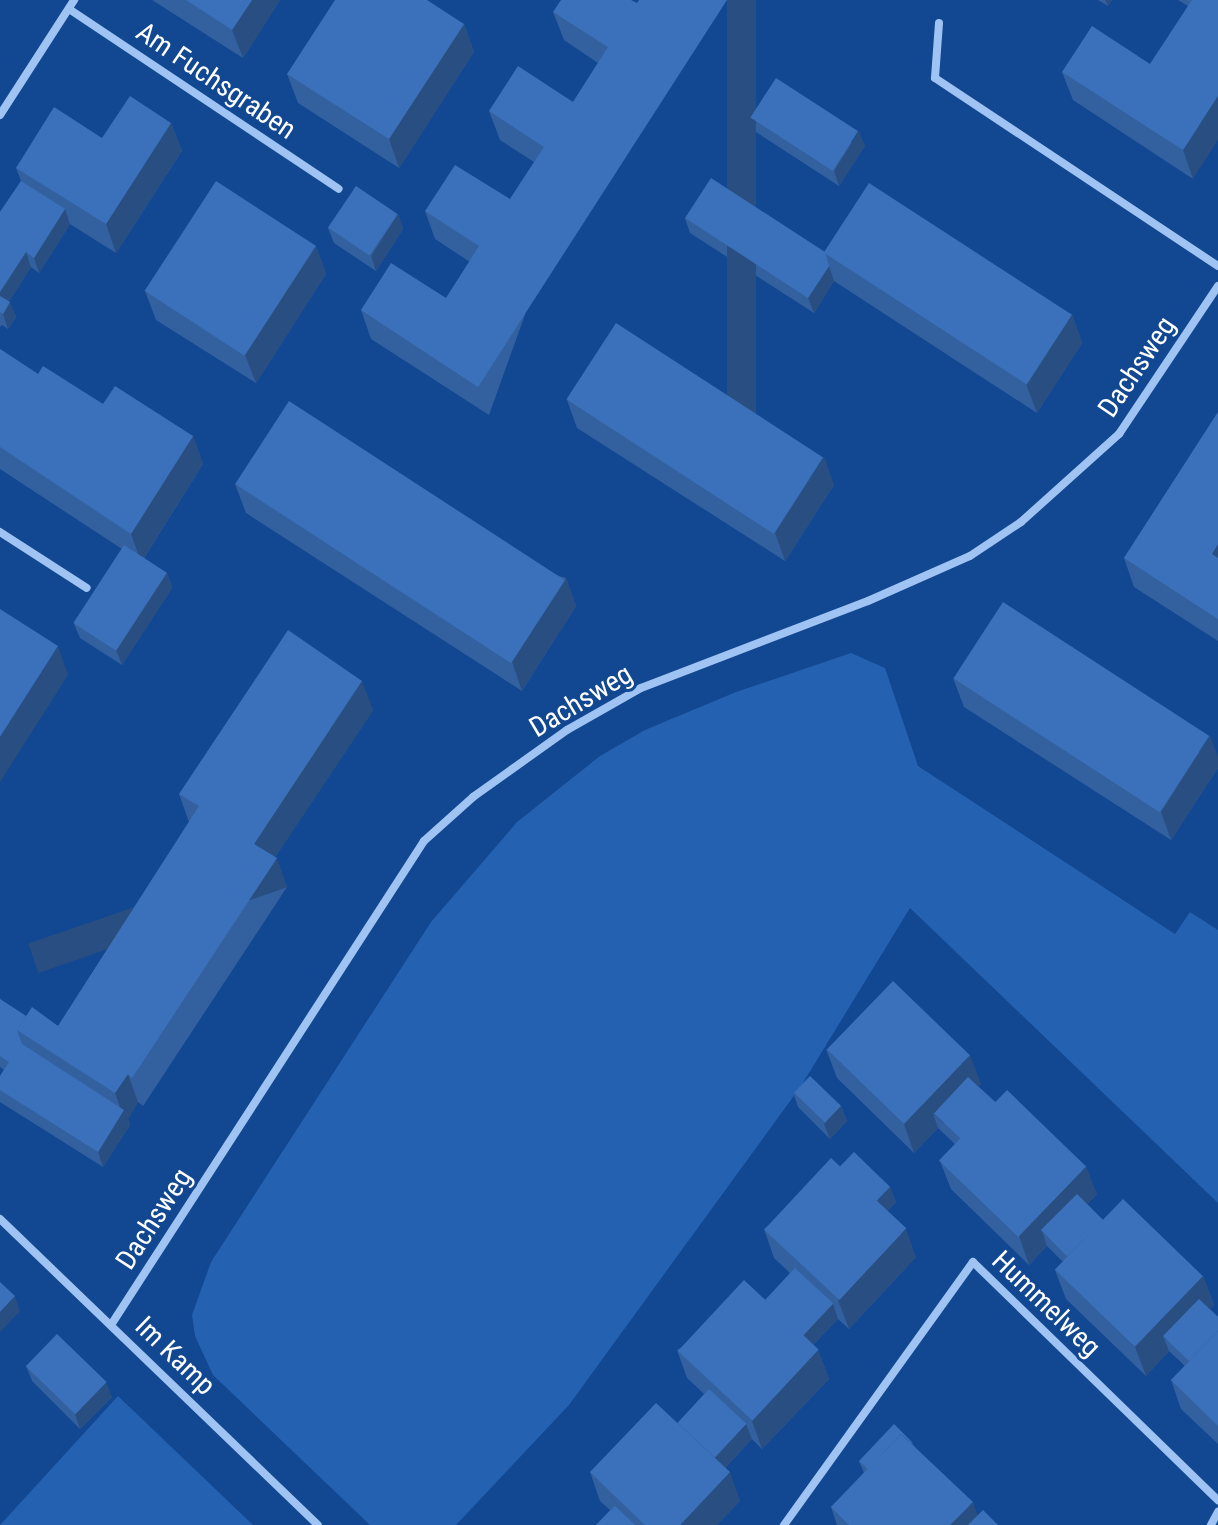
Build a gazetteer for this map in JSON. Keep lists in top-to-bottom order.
{
  "streets": {
    "street": [
      "Am Fuchsgraben",
      "Dachsweg",
      "Hummelweg",
      "Im Kamp"
    ]
  },
  "crossings": [
    ["Dachsweg", "Im Kamp"]
  ]
}
